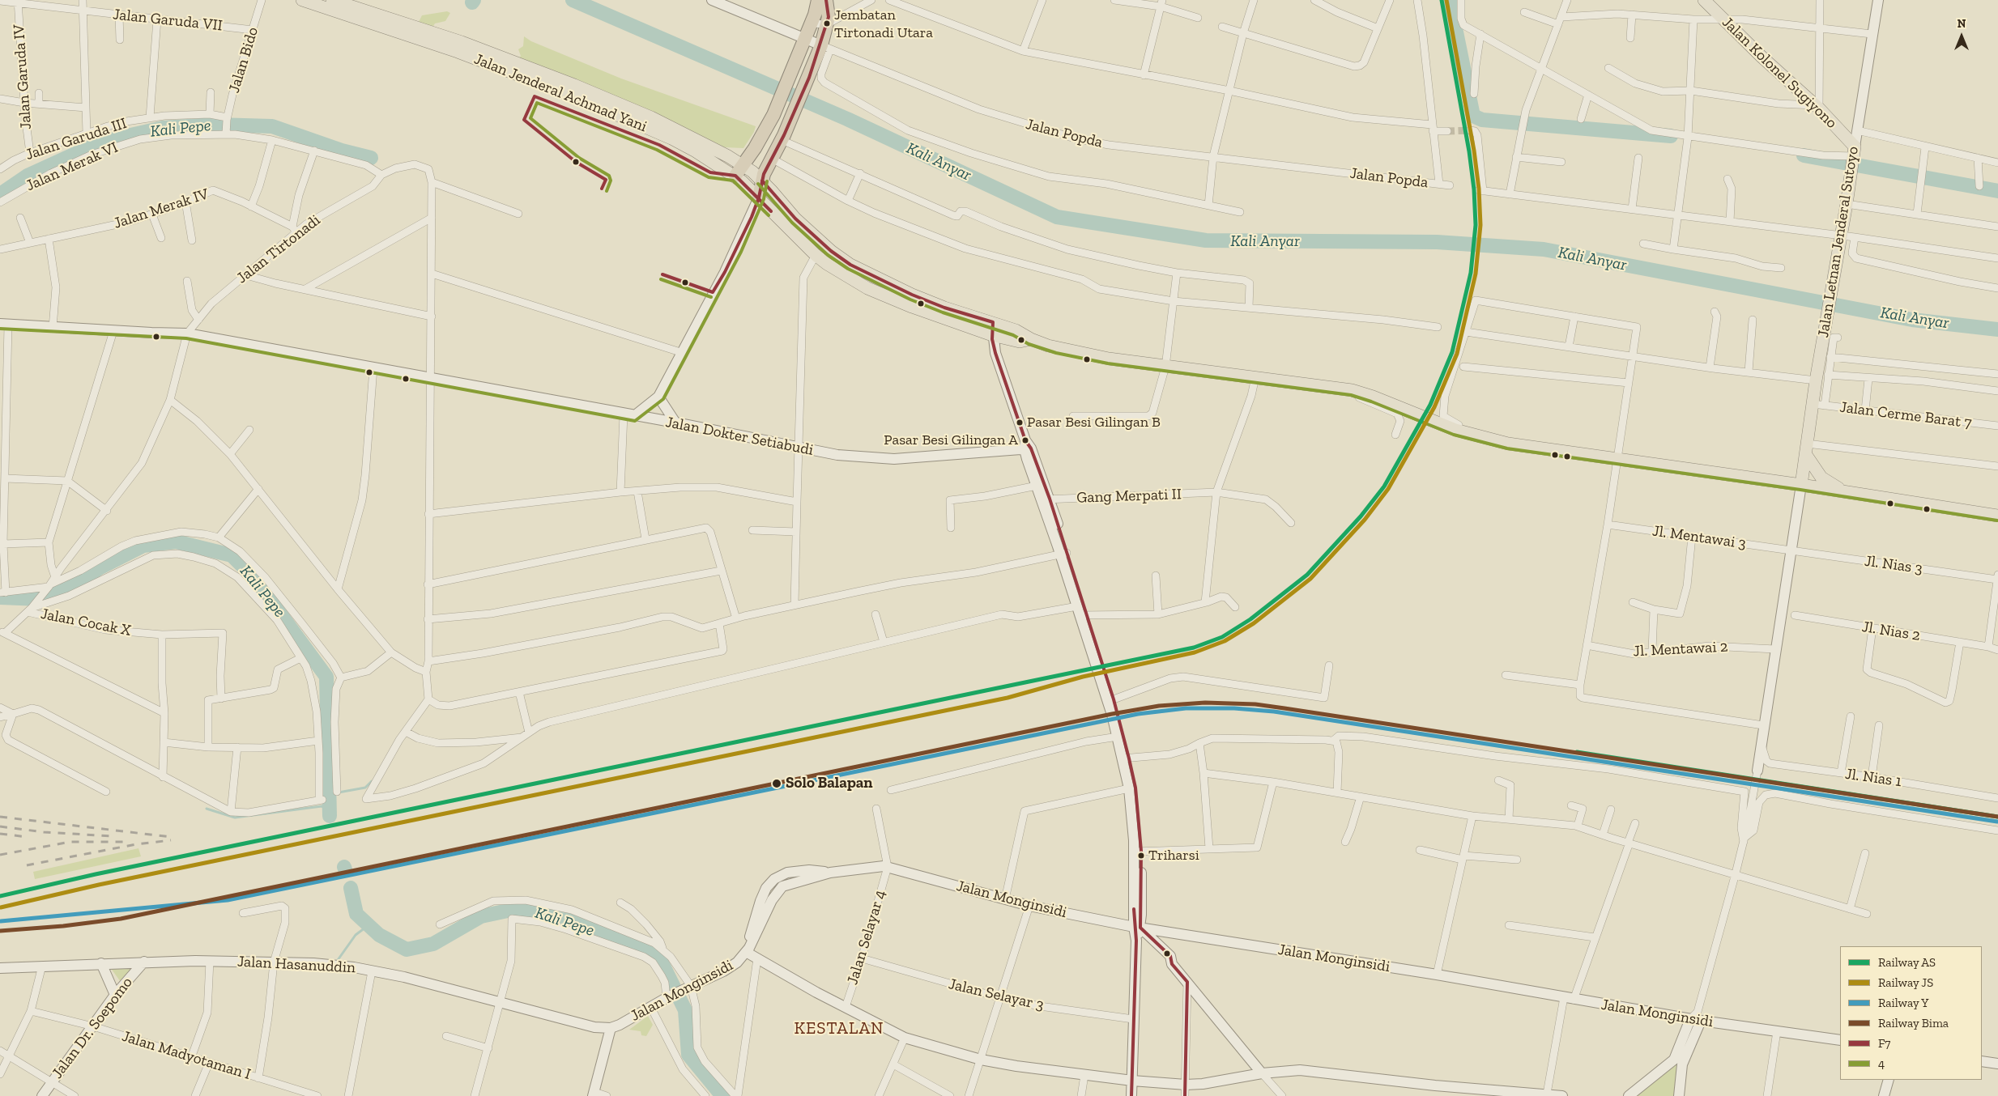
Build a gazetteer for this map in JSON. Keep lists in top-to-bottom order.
{
  "streets": {
    "main road": [
      "Jalan Kolonel Sugiyono",
      "Jalan Jenderal Achmad Yani",
      "Jalan Popda",
      "Jalan Letnan Jenderal Sutoyo",
      "Jalan Dokter Setiabudi",
      "Jalan Monginsidi",
      "Jalan Hasanuddin",
      "Jalan Dr. Soepomo"
    ],
    "street": [
      "Jalan Garuda VII",
      "Jalan Bido",
      "Jalan Garuda IV",
      "Jalan Garuda III",
      "Jalan Merak VI",
      "Jalan Merak IV",
      "Jalan Tirtonadi",
      "Jalan Cerme Barat 7",
      "Gang Merpati II",
      "Jl. Mentawai 3",
      "Jl. Nias 3",
      "Jalan Cocak X",
      "Jl. Nias 2",
      "Jl. Mentawai 2",
      "Jl. Nias 1",
      "Jalan Selayar 4",
      "Jalan Selayar 3",
      "Jalan Madyotaman I"
    ]
  },
  "crossings": [
    ["Jalan Garuda VII", "Jalan Bido"],
    ["Jalan Garuda VII", "Jalan Garuda IV"],
    ["Jalan Bido", "Jalan Garuda III"],
    ["Jalan Bido", "Jalan Merak VI"],
    ["Jalan Kolonel Sugiyono", "Jalan Letnan Jenderal Sutoyo"],
    ["Jalan Garuda IV", "Jalan Garuda III"],
    ["Jalan Jenderal Achmad Yani", "Jalan Letnan Jenderal Sutoyo"],
    ["Jalan Garuda III", "Jalan Merak VI"],
    ["Jalan Merak VI", "Jalan Tirtonadi"],
    ["Jalan Merak IV", "Jalan Tirtonadi"],
    ["Jalan Letnan Jenderal Sutoyo", "Jalan Cerme Barat 7"],
    ["Jalan Tirtonadi", "Jalan Dokter Setiabudi"],
    ["Jl. Mentawai 3", "Jl. Nias 3"],
    ["Jalan Monginsidi", "Jalan Selayar 4"],
    ["Jalan Monginsidi", "Jalan Hasanuddin"],
    ["Jalan Selayar 4", "Jalan Selayar 3"],
    ["Jalan Hasanuddin", "Jalan Dr. Soepomo"],
    ["Jalan Dr. Soepomo", "Jalan Madyotaman I"]
  ],
  "districts": ["KESTALAN"],
  "water": ["Kali Pepe", "Kali Anyar"],
  "places": [
    "Jembatan Tirtonadi Utara",
    "Pasar Besi Gilingan B",
    "Pasar Besi Gilingan A",
    "Solo Balapan",
    "Triharsi"
  ],
  "lines": [
    "rail line AS",
    "rail line JS",
    "transit line F7",
    "transit line 4",
    "rail line Bima",
    "rail line Y"
  ],
  "legend": [
    "Railway AS",
    "Railway JS",
    "Railway Y",
    "Railway Bima",
    "F7",
    "4"
  ],
  "north": "top"
}
